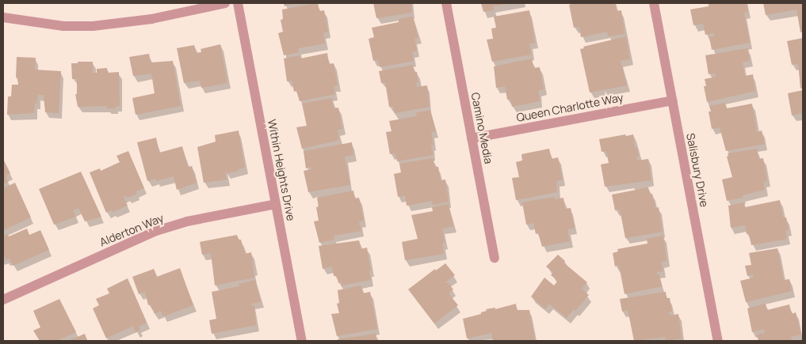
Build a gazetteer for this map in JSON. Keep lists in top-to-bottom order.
{
  "streets": {
    "street": [
      "Queen Charlotte Way",
      "Camino Media",
      "Within Heights Drive",
      "Salisbury Drive",
      "Alderton Way"
    ]
  },
  "crossings": [
    ["Queen Charlotte Way", "Camino Media"],
    ["Queen Charlotte Way", "Salisbury Drive"],
    ["Within Heights Drive", "Alderton Way"]
  ]
}
